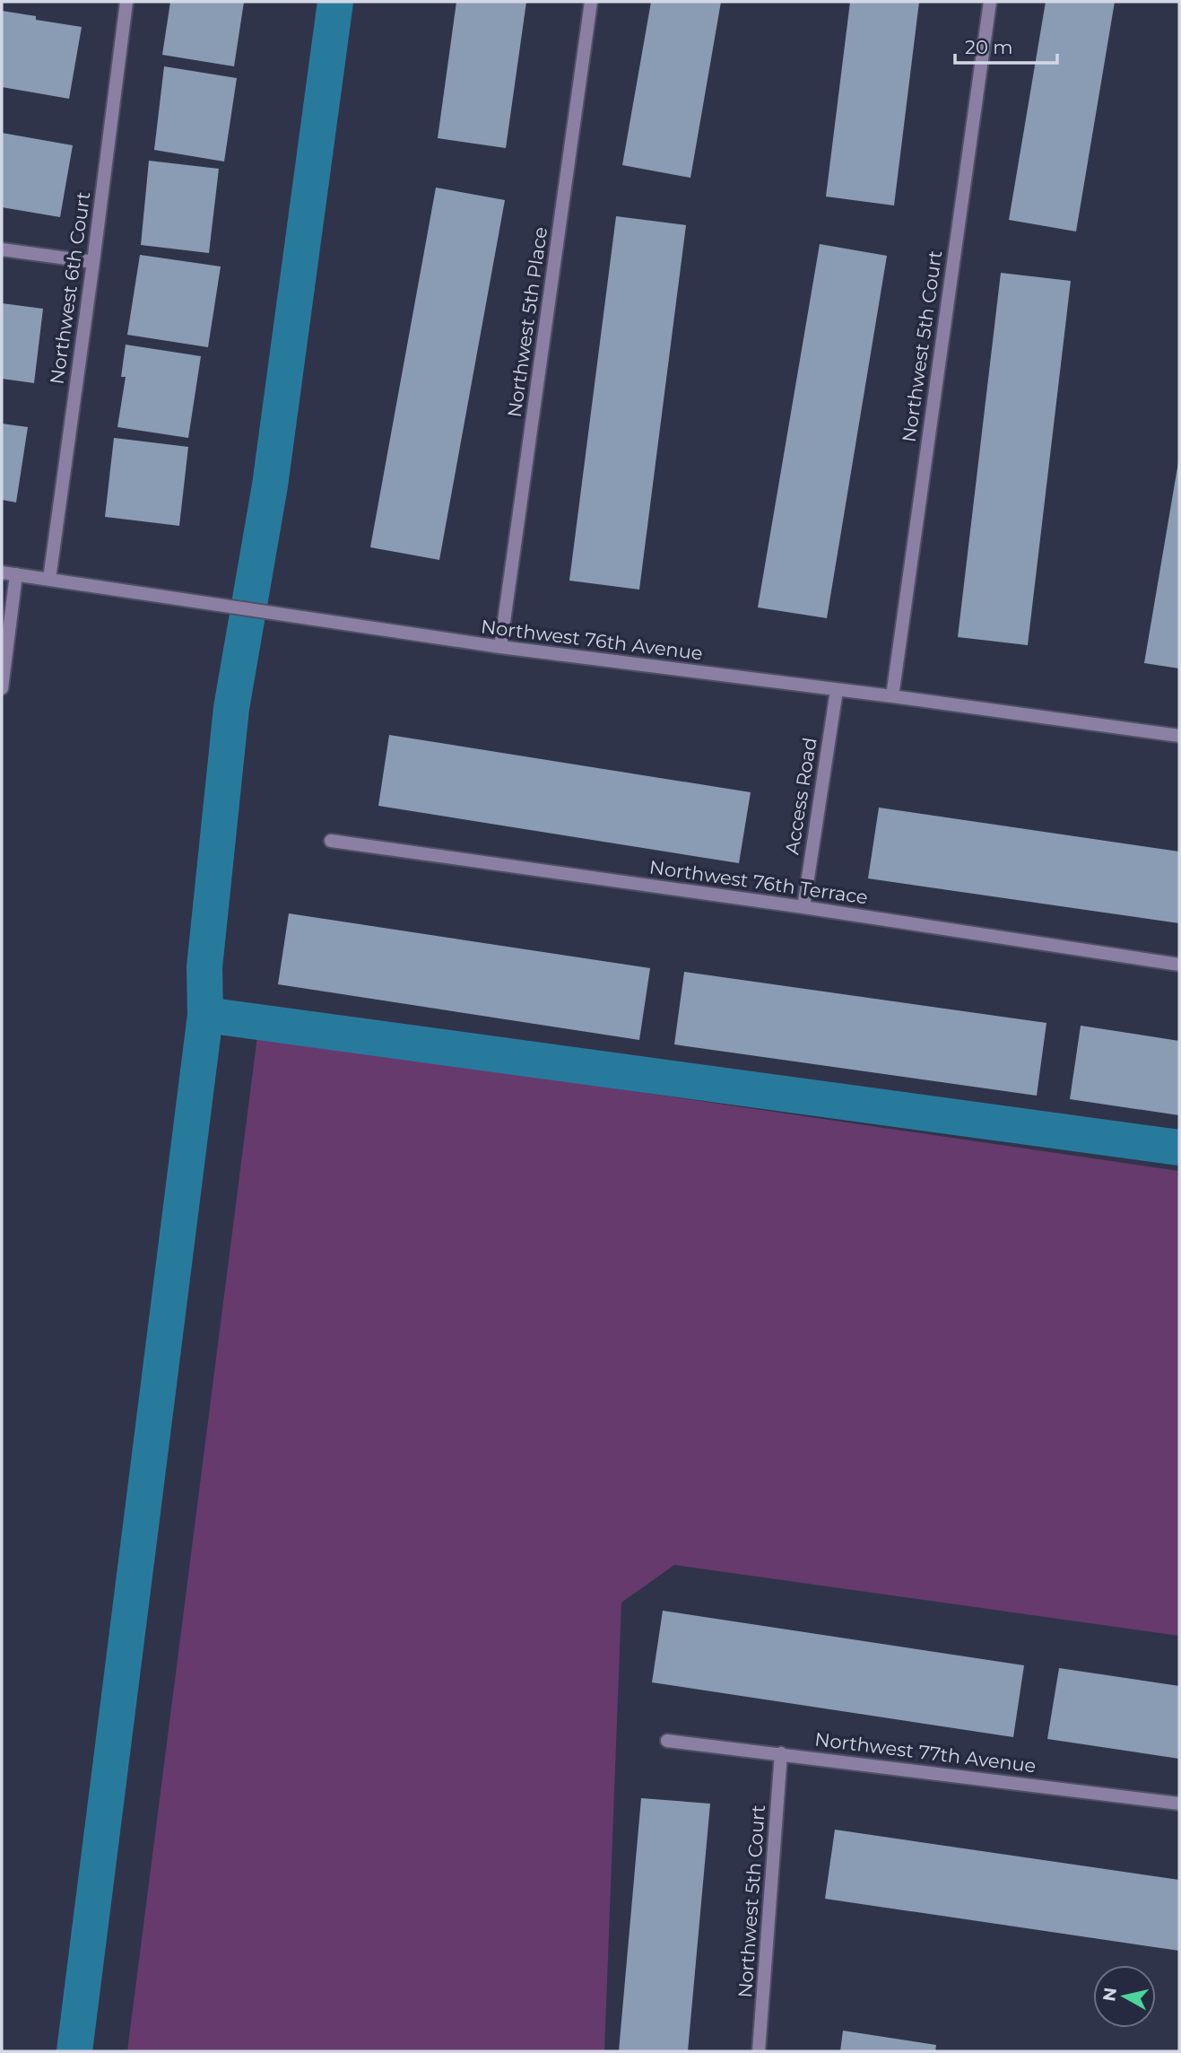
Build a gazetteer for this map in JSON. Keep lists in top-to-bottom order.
{
  "streets": {
    "street": [
      "Northwest 6th Court",
      "Northwest 5th Place",
      "Northwest 5th Court",
      "Northwest 76th Avenue",
      "Access Road",
      "Northwest 76th Terrace",
      "Northwest 77th Avenue"
    ]
  },
  "crossings": [
    ["Northwest 6th Court", "Northwest 76th Avenue"],
    ["Northwest 5th Place", "Northwest 76th Avenue"],
    ["Northwest 5th Court", "Northwest 76th Avenue"],
    ["Northwest 5th Court", "Northwest 77th Avenue"],
    ["Northwest 76th Avenue", "Access Road"],
    ["Access Road", "Northwest 76th Terrace"]
  ],
  "scale_bar": "20 m",
  "north": "left"
}
